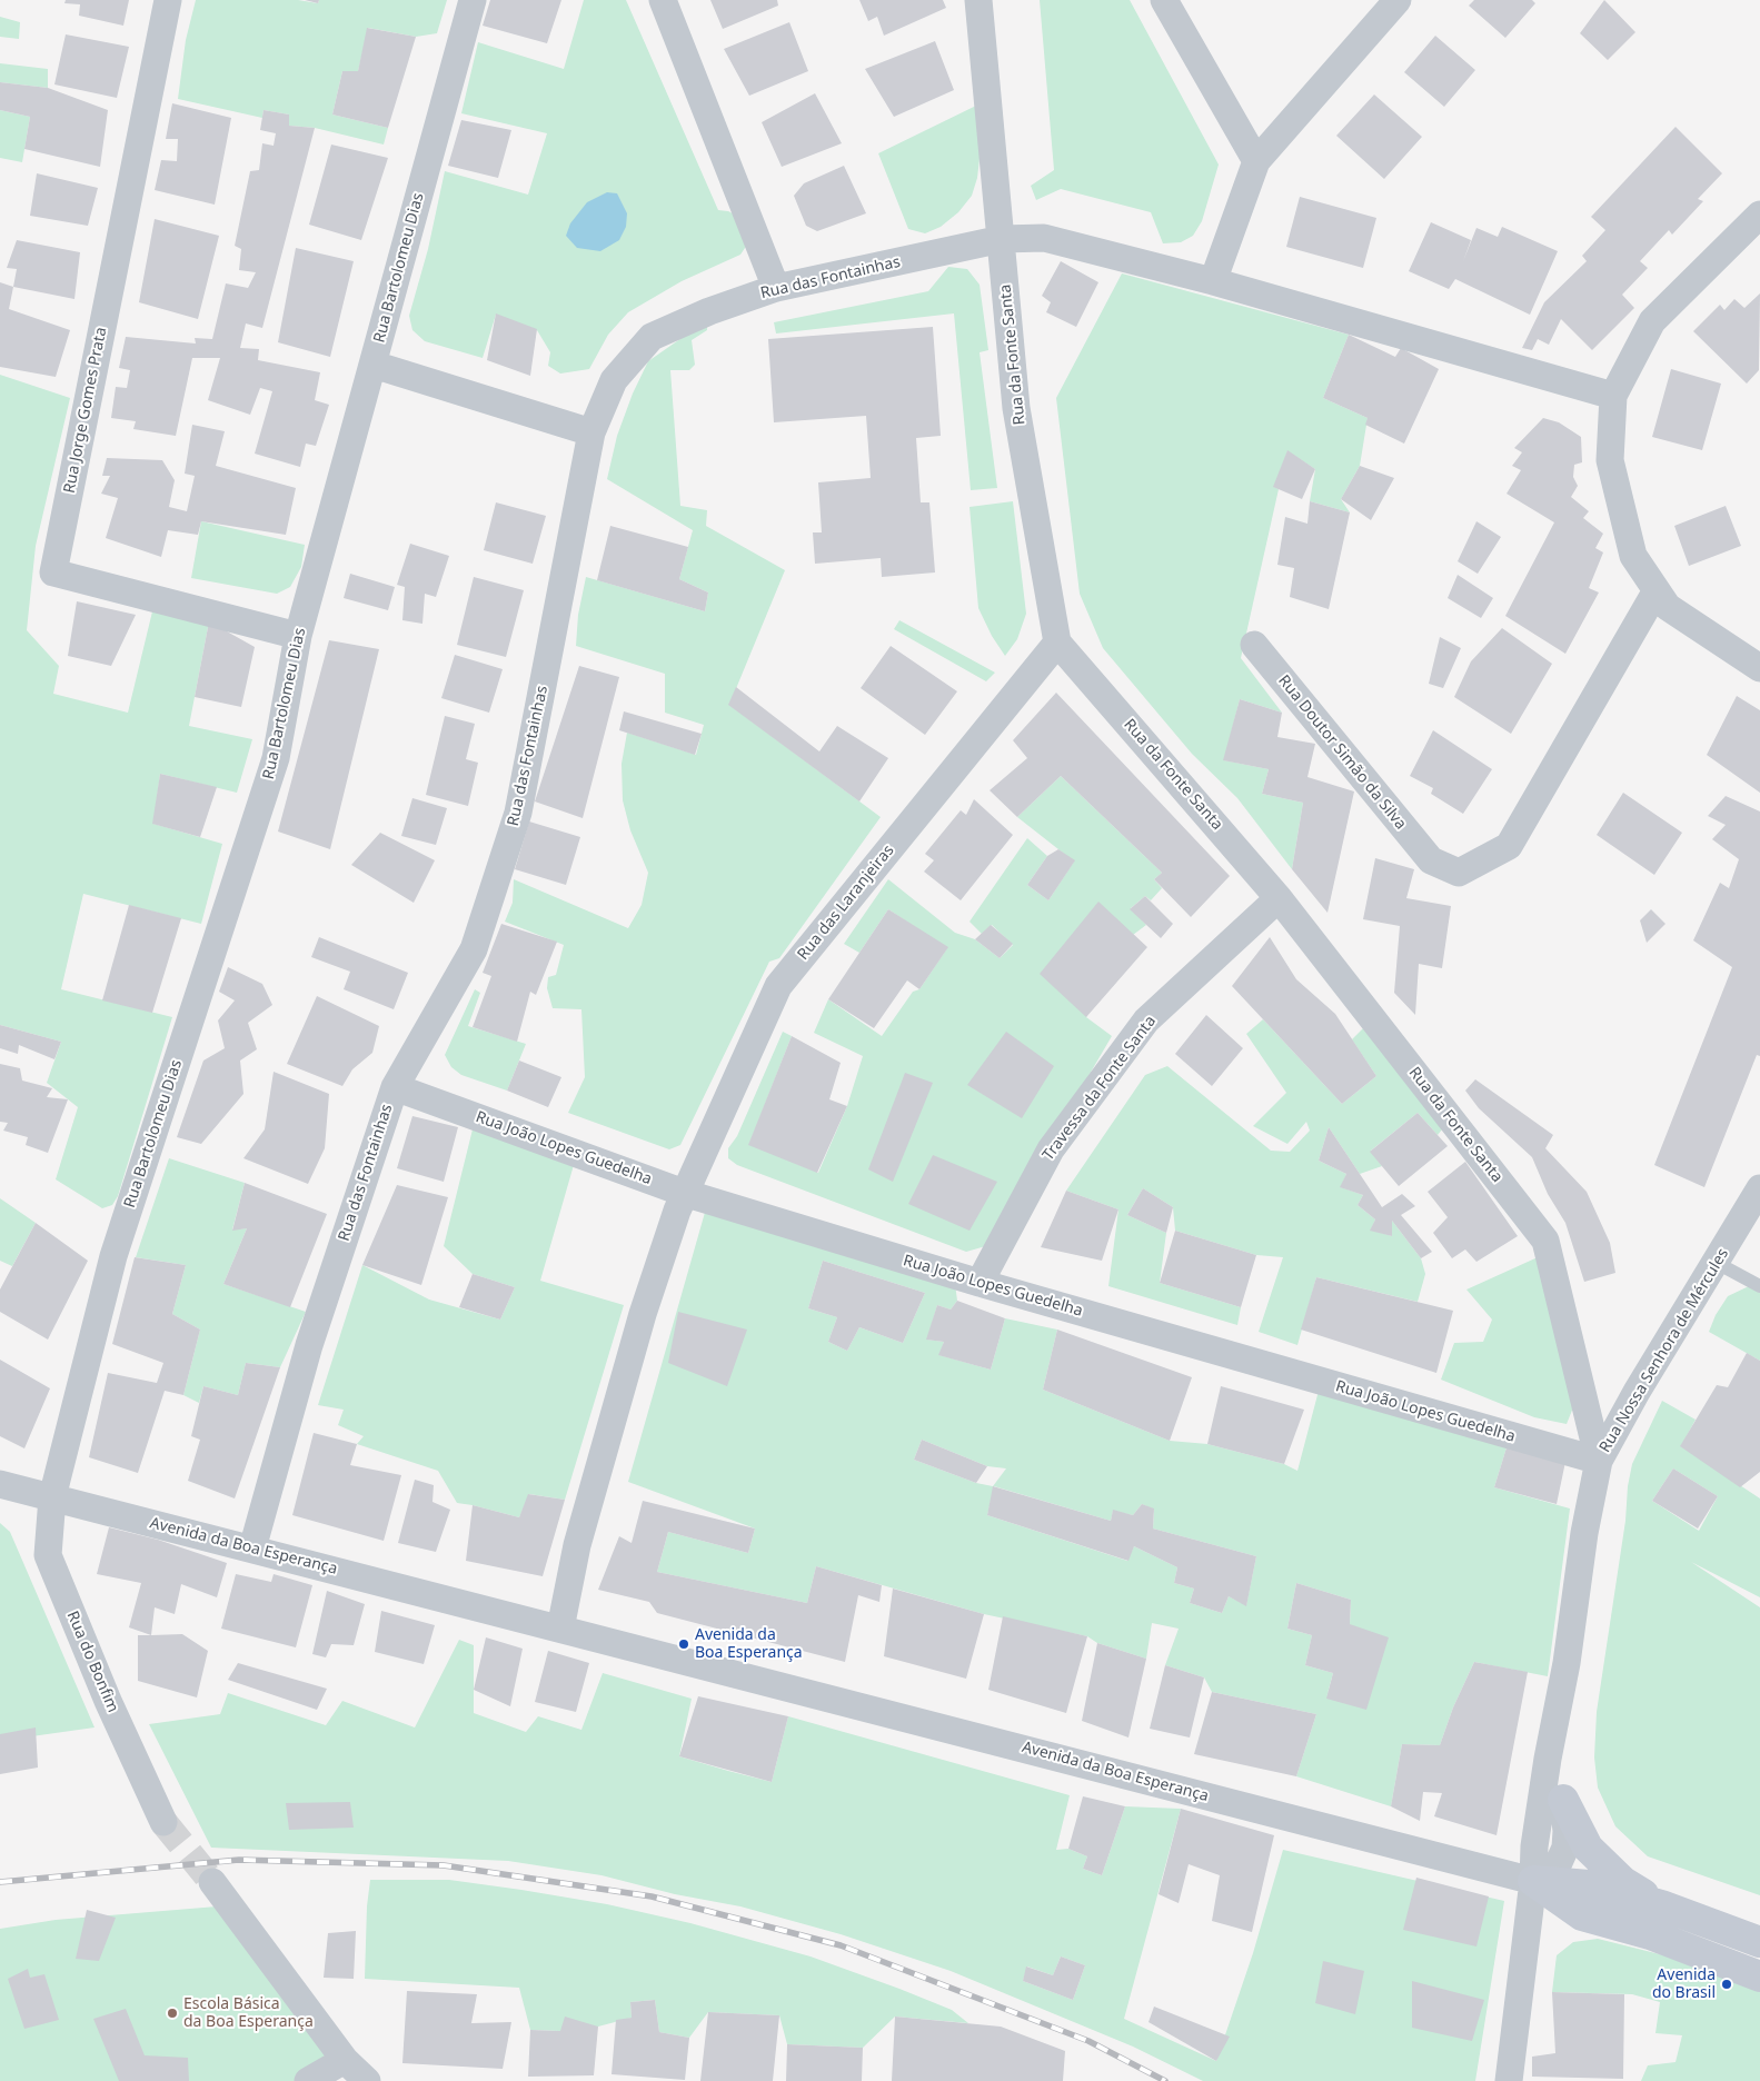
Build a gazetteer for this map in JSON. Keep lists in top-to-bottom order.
{
  "streets": {
    "street": [
      "Rua Bartolomeu Dias",
      "Rua das Fontainhas",
      "Rua da Fonte Santa",
      "Rua Jorge Gomes Prata",
      "Rua Doutor Simão da Silva",
      "Rua das Laranjeiras",
      "Travessa da Fonte Santa",
      "Rua João Lopes Guedelha",
      "Rua Nossa Senhora de Mércules",
      "Avenida da Boa Esperança",
      "Rua do Bonfim"
    ]
  },
  "crossings": [
    ["Rua Bartolomeu Dias", "Rua Jorge Gomes Prata"],
    ["Rua Bartolomeu Dias", "Avenida da Boa Esperança"],
    ["Rua Bartolomeu Dias", "Rua do Bonfim"],
    ["Rua das Fontainhas", "Rua da Fonte Santa"],
    ["Rua das Fontainhas", "Rua João Lopes Guedelha"],
    ["Rua das Fontainhas", "Avenida da Boa Esperança"],
    ["Rua da Fonte Santa", "Rua das Laranjeiras"],
    ["Rua da Fonte Santa", "Travessa da Fonte Santa"],
    ["Rua da Fonte Santa", "Rua João Lopes Guedelha"],
    ["Rua da Fonte Santa", "Rua Nossa Senhora de Mércules"],
    ["Rua das Laranjeiras", "Rua João Lopes Guedelha"],
    ["Rua das Laranjeiras", "Avenida da Boa Esperança"],
    ["Travessa da Fonte Santa", "Rua João Lopes Guedelha"],
    ["Rua João Lopes Guedelha", "Rua Nossa Senhora de Mércules"],
    ["Rua Nossa Senhora de Mércules", "Avenida da Boa Esperança"],
    ["Avenida da Boa Esperança", "Rua do Bonfim"]
  ],
  "places": ["Avenida da Boa Esperança", "Avenida do Brasil", "Escola Básica da Boa Esperança"]
}
